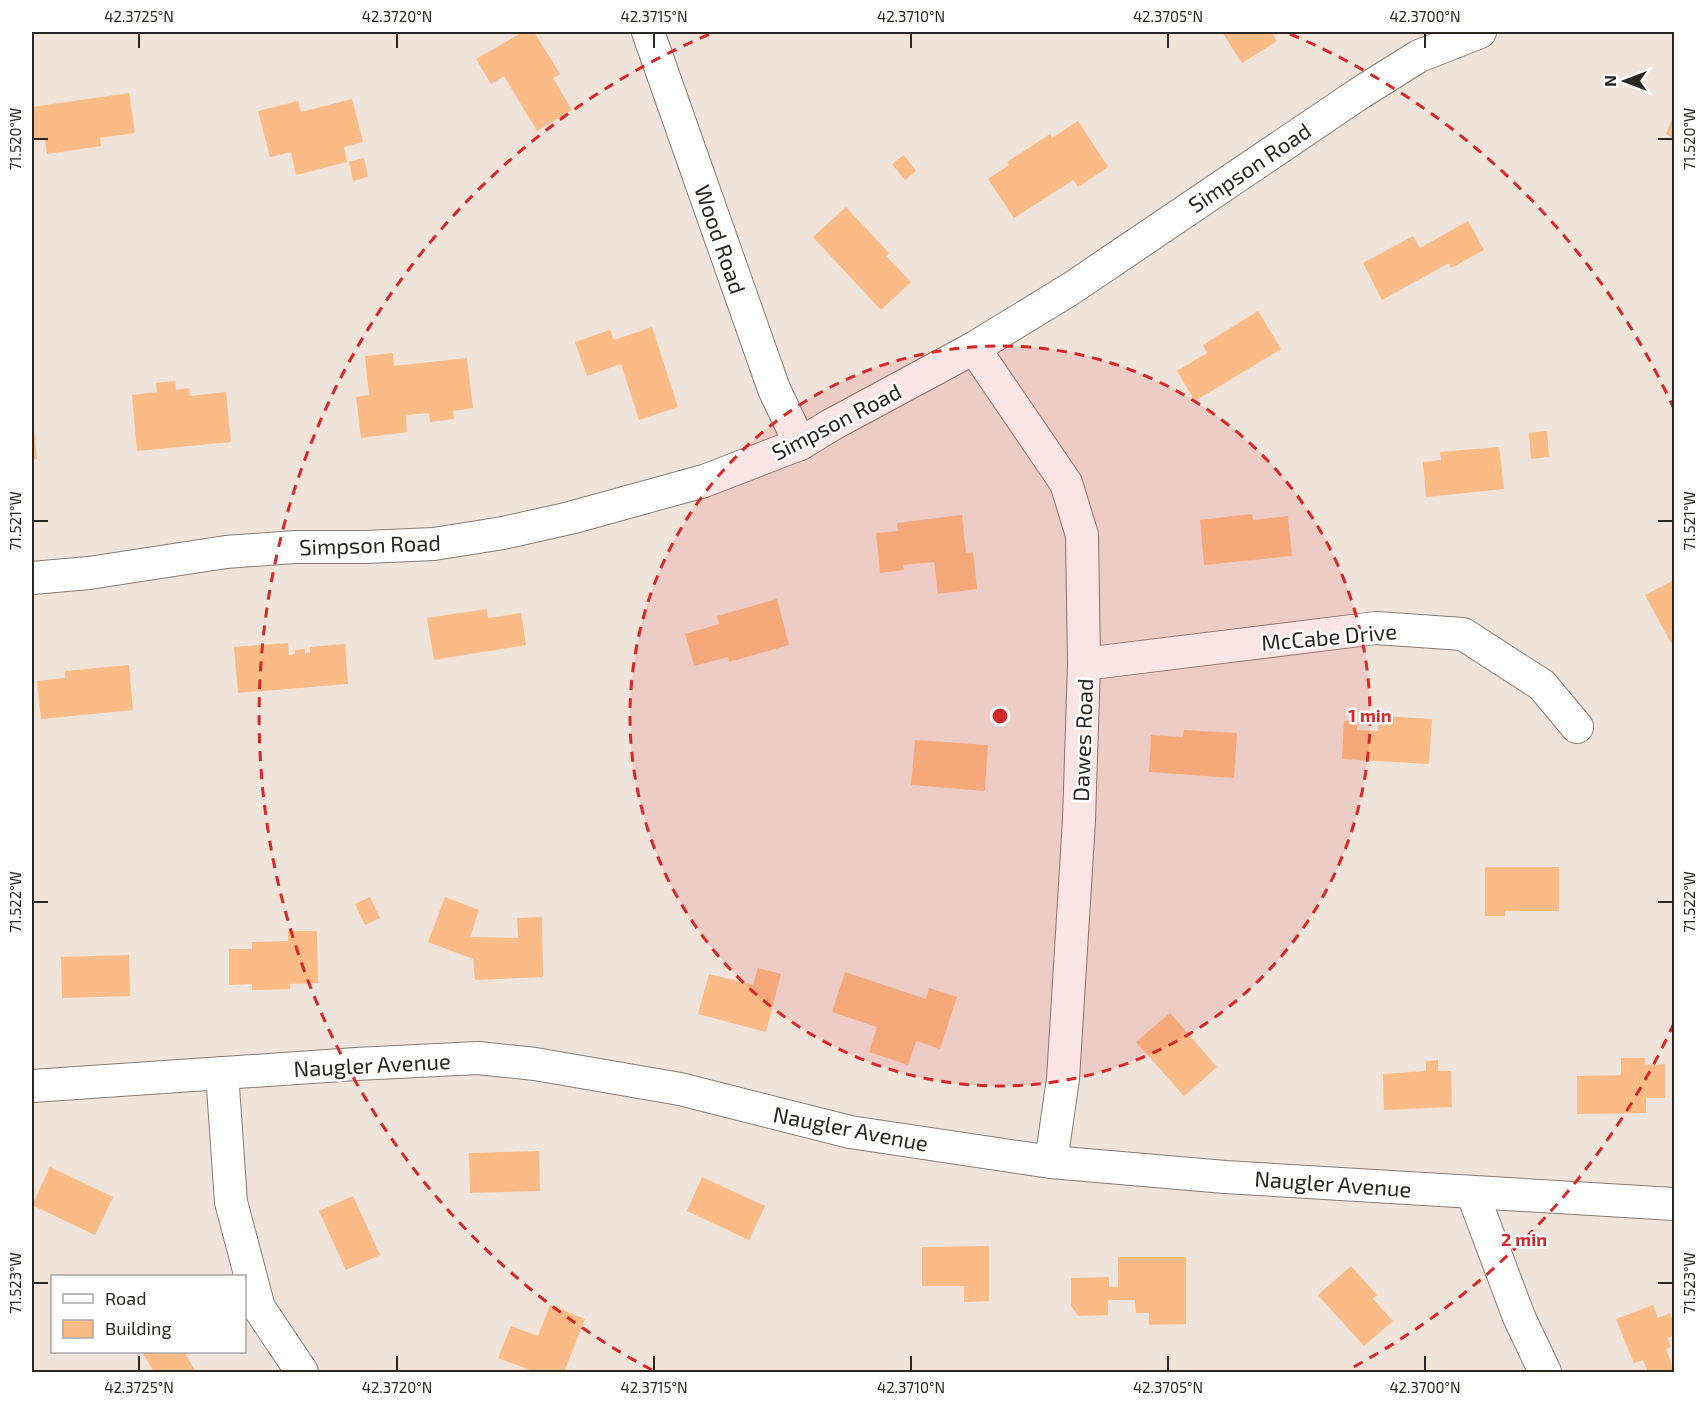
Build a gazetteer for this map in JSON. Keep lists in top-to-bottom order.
{
  "streets": {
    "street": [
      "Simpson Road",
      "Wood Road",
      "McCabe Drive",
      "Dawes Road",
      "Naugler Avenue"
    ]
  },
  "crossings": [
    ["Simpson Road", "Wood Road"],
    ["Simpson Road", "Dawes Road"],
    ["McCabe Drive", "Dawes Road"],
    ["Dawes Road", "Naugler Avenue"]
  ],
  "legend": ["Road", "Building"],
  "north": "left",
  "coordinates": [
    "42.3725°N",
    "42.3720°N",
    "42.3715°N",
    "42.3710°N",
    "42.3705°N",
    "42.3700°N",
    "71.520°W",
    "71.521°W",
    "71.522°W",
    "71.523°W"
  ],
  "rings": ["1 min", "2 min"]
}
